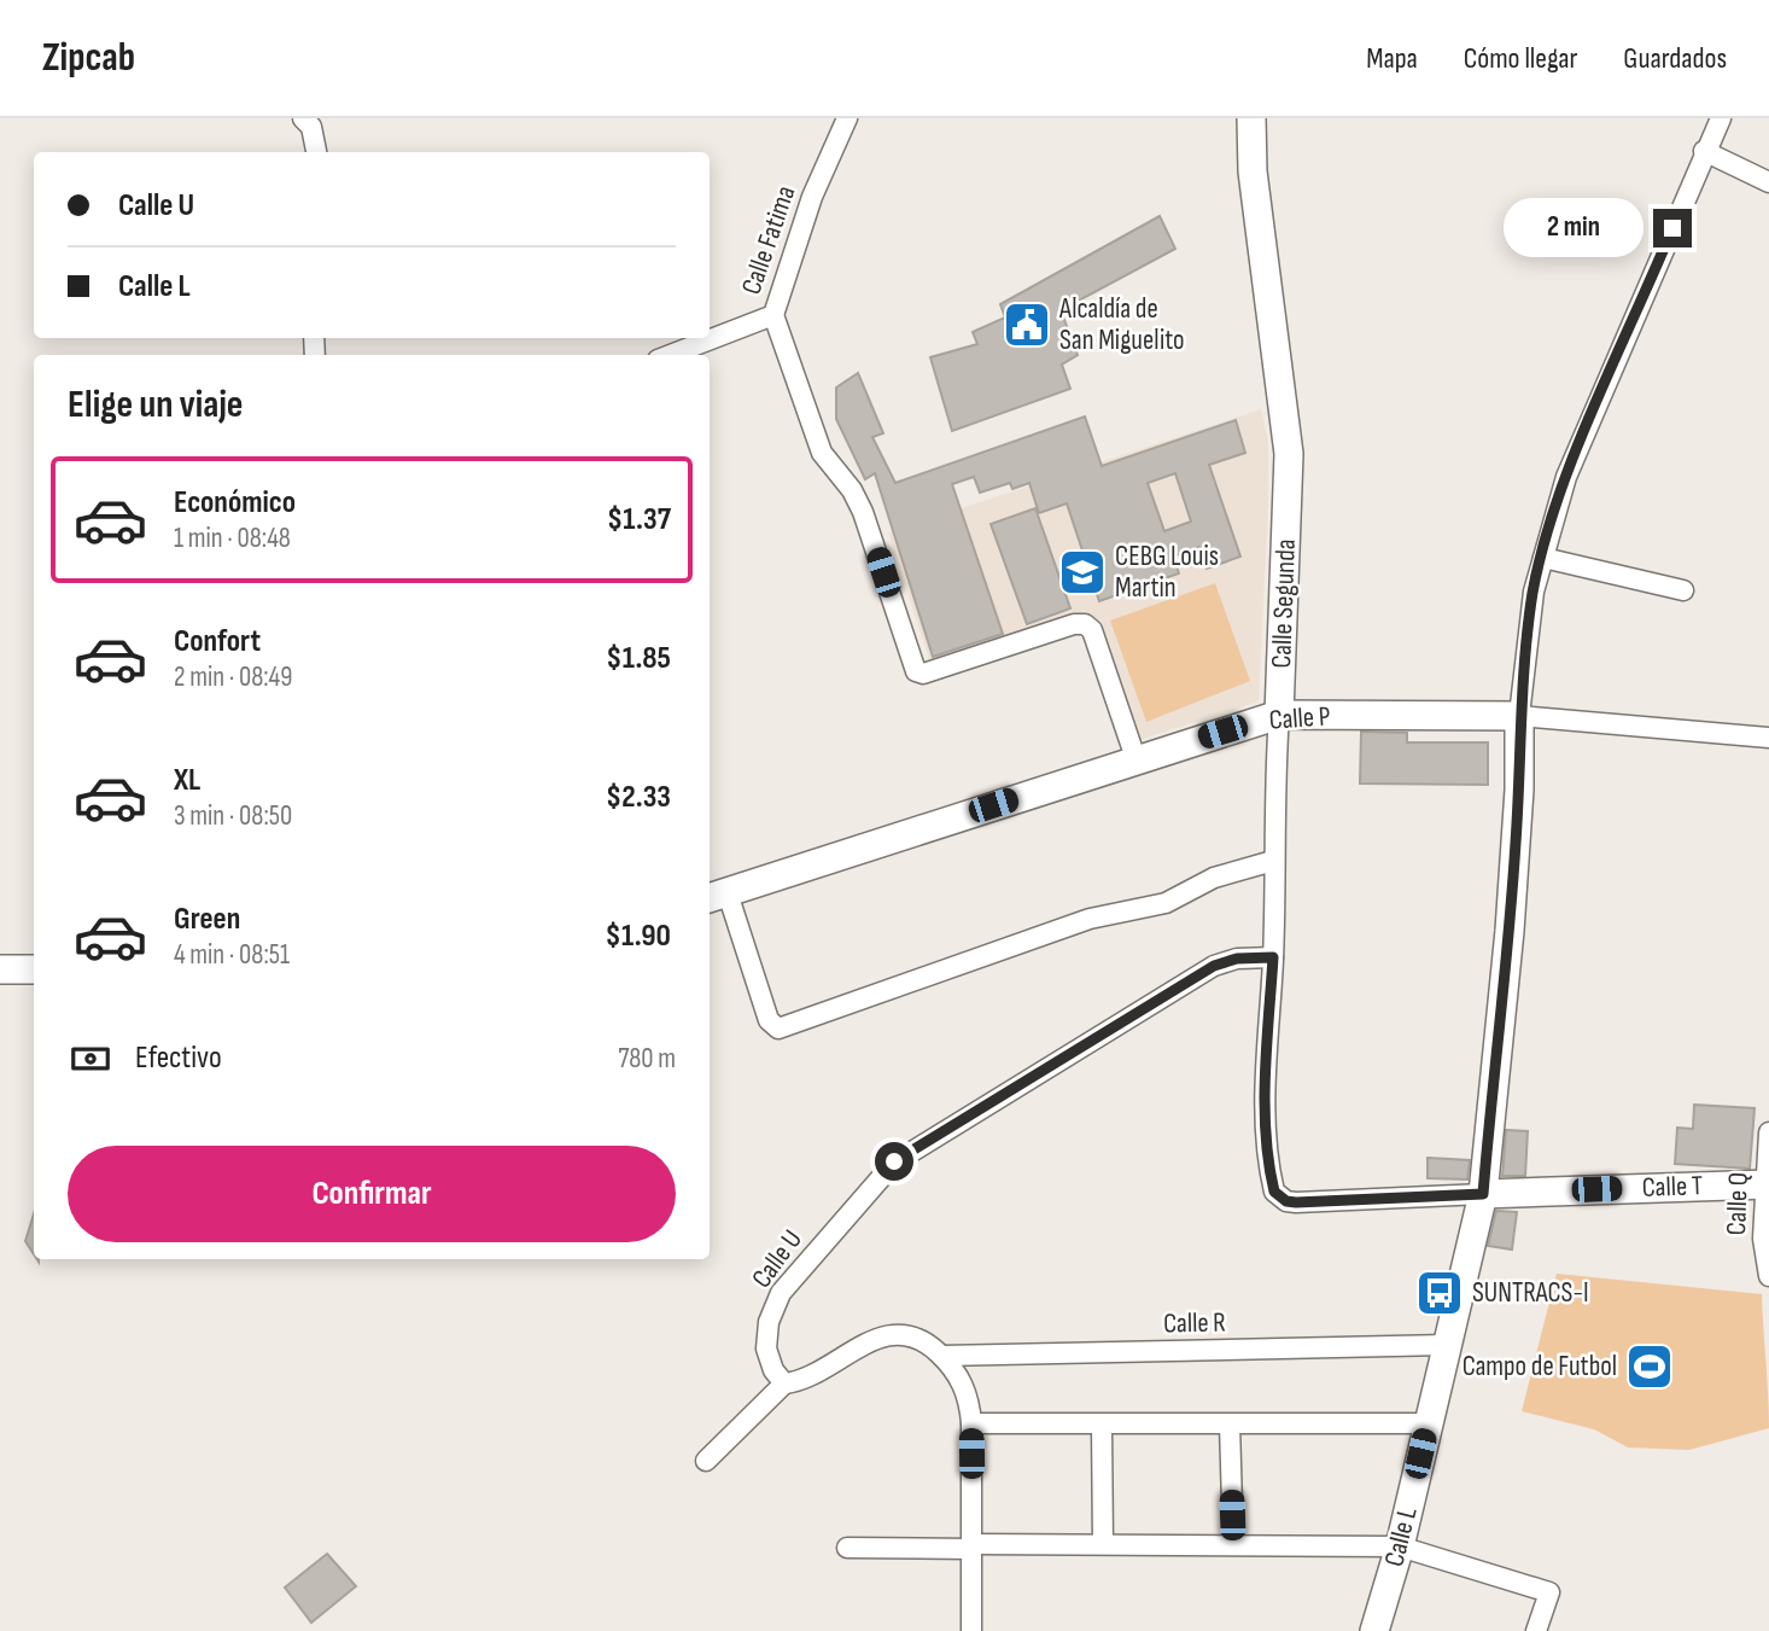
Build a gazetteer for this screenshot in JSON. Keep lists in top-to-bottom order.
{
  "streets": {
    "street": [
      "Calle Fatima",
      "Calle Segunda",
      "Calle P",
      "Calle T",
      "Calle Q",
      "Calle U",
      "Calle R",
      "Calle L"
    ]
  },
  "crossings": [
    ["Calle Segunda", "Calle P"],
    ["Calle Segunda", "Calle T"],
    ["Calle Segunda", "Calle U"],
    ["Calle P", "Calle L"],
    ["Calle T", "Calle Q"],
    ["Calle T", "Calle L"],
    ["Calle R", "Calle L"]
  ],
  "places": {
    "public building": ["Alcaldía de San Miguelito"],
    "school or university": ["CEBG Louis Martin"],
    "bus stop": ["SUNTRACS-I"],
    "sports": ["Campo de Futbol"]
  },
  "page": {
    "header": "Zipcab",
    "nav": ["Mapa", "Cómo llegar", "Guardados"],
    "banner": ["Calle U", "Calle L"],
    "bubble": "2 min",
    "heading": "Elige un viaje",
    "list": [
      {
        "name": "Económico",
        "note": "1 min · 08:48",
        "value": "$1.37"
      },
      {
        "name": "Confort",
        "note": "2 min · 08:49",
        "value": "$1.85"
      },
      {
        "name": "XL",
        "note": "3 min · 08:50",
        "value": "$2.33"
      },
      {
        "name": "Green",
        "note": "4 min · 08:51",
        "value": "$1.90"
      }
    ],
    "pay": ["Efectivo", "780 m"],
    "buttons": "Confirmar"
  }
}
